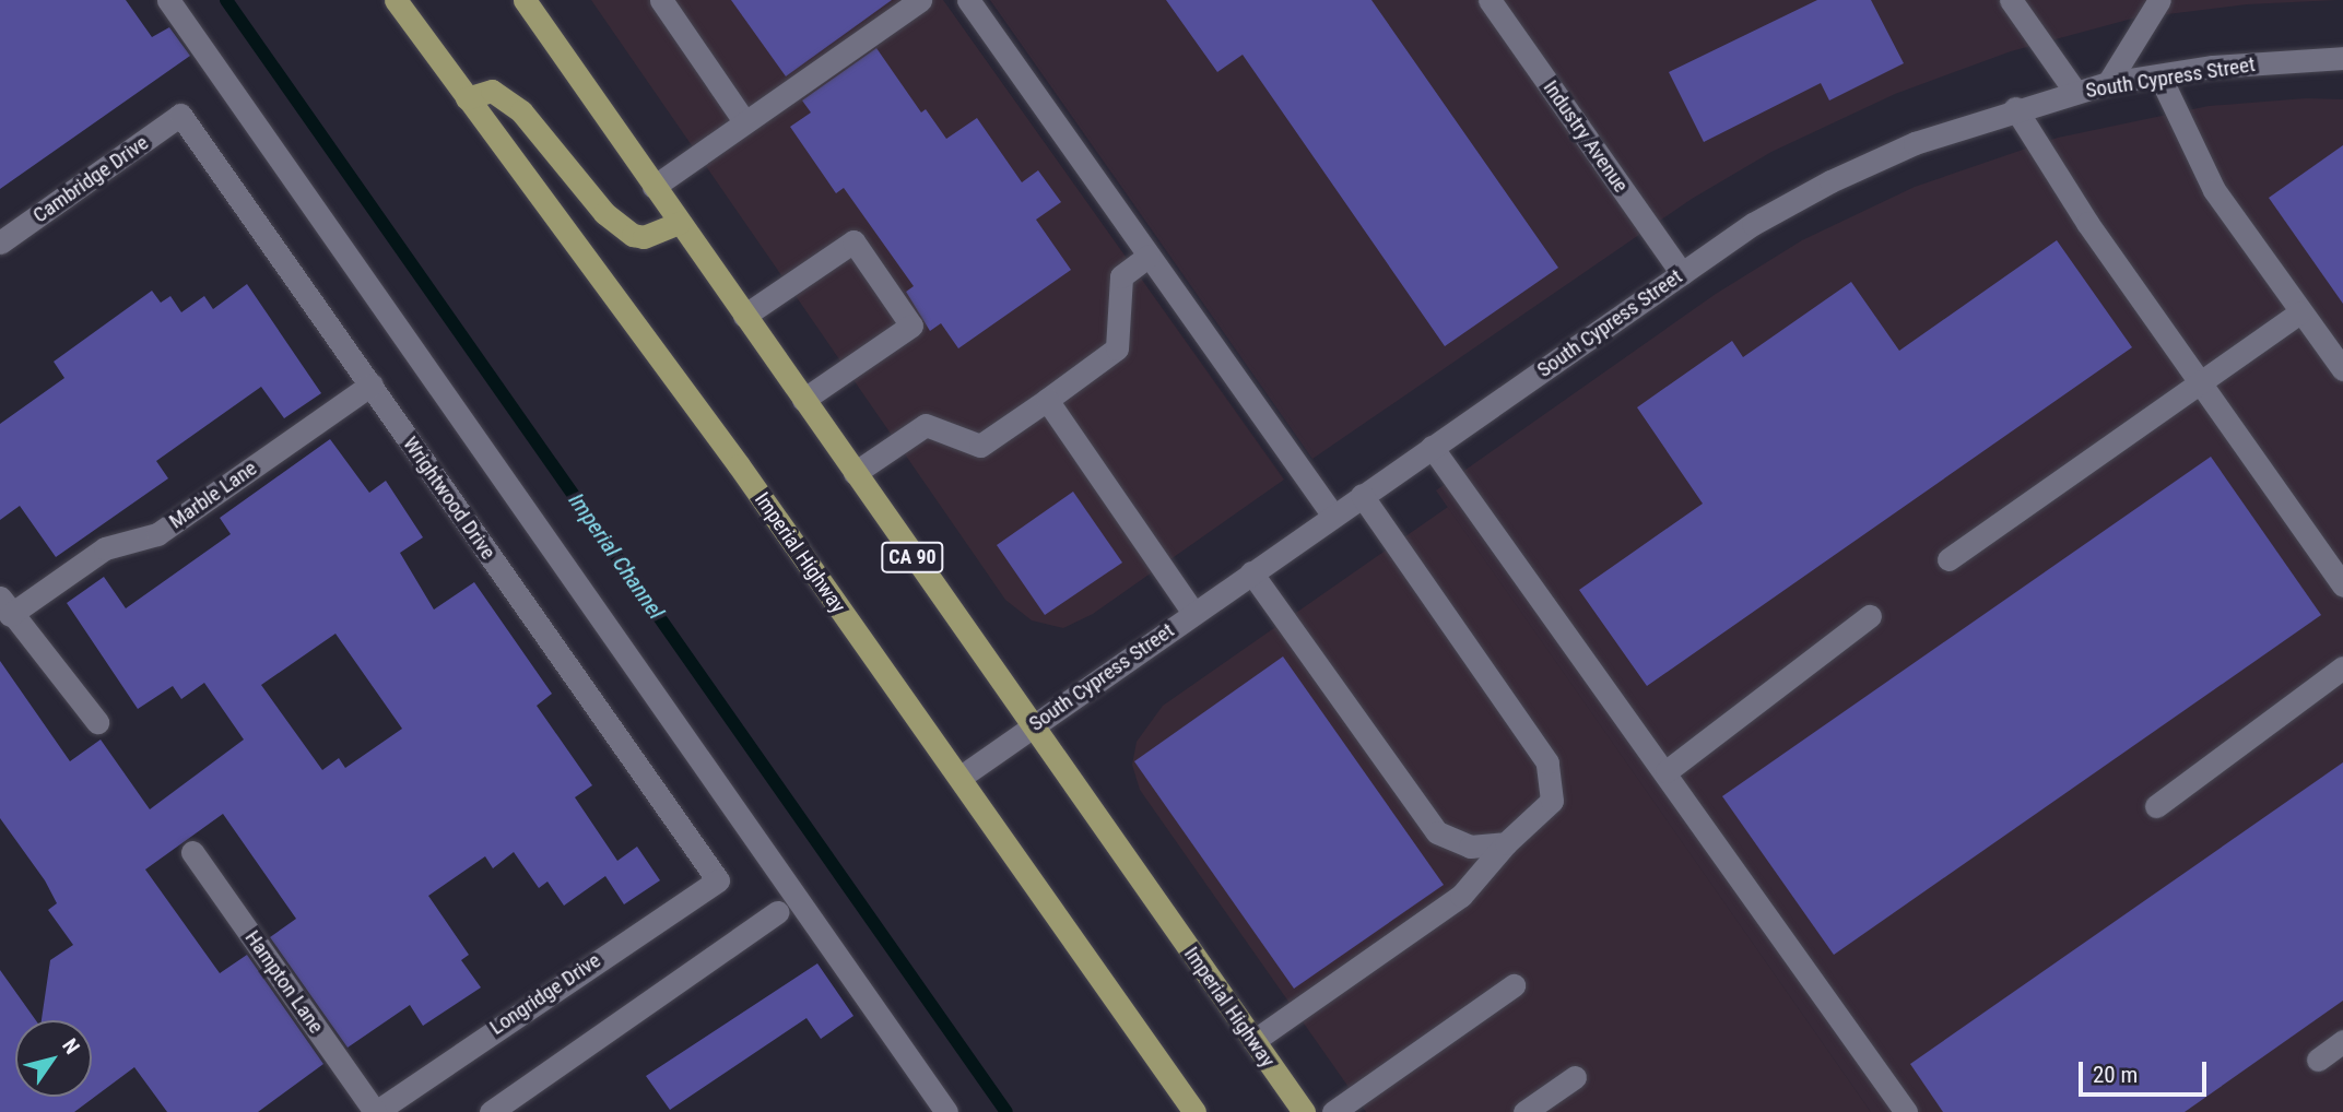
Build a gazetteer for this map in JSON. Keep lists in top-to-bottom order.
{
  "streets": {
    "main road": ["Imperial Highway", "CA 90"],
    "street": [
      "South Cypress Street",
      "Industry Avenue",
      "Cambridge Drive",
      "Marble Lane",
      "Wrightwood Drive",
      "Hampton Lane",
      "Longridge Drive"
    ]
  },
  "crossings": [
    ["South Cypress Street", "Industry Avenue"],
    ["South Cypress Street", "Imperial Highway"],
    ["Cambridge Drive", "Wrightwood Drive"],
    ["Marble Lane", "Wrightwood Drive"],
    ["Wrightwood Drive", "Longridge Drive"],
    ["Hampton Lane", "Longridge Drive"]
  ],
  "water": ["Imperial Channel"],
  "scale_bar": "20 m",
  "north": "top right"
}
